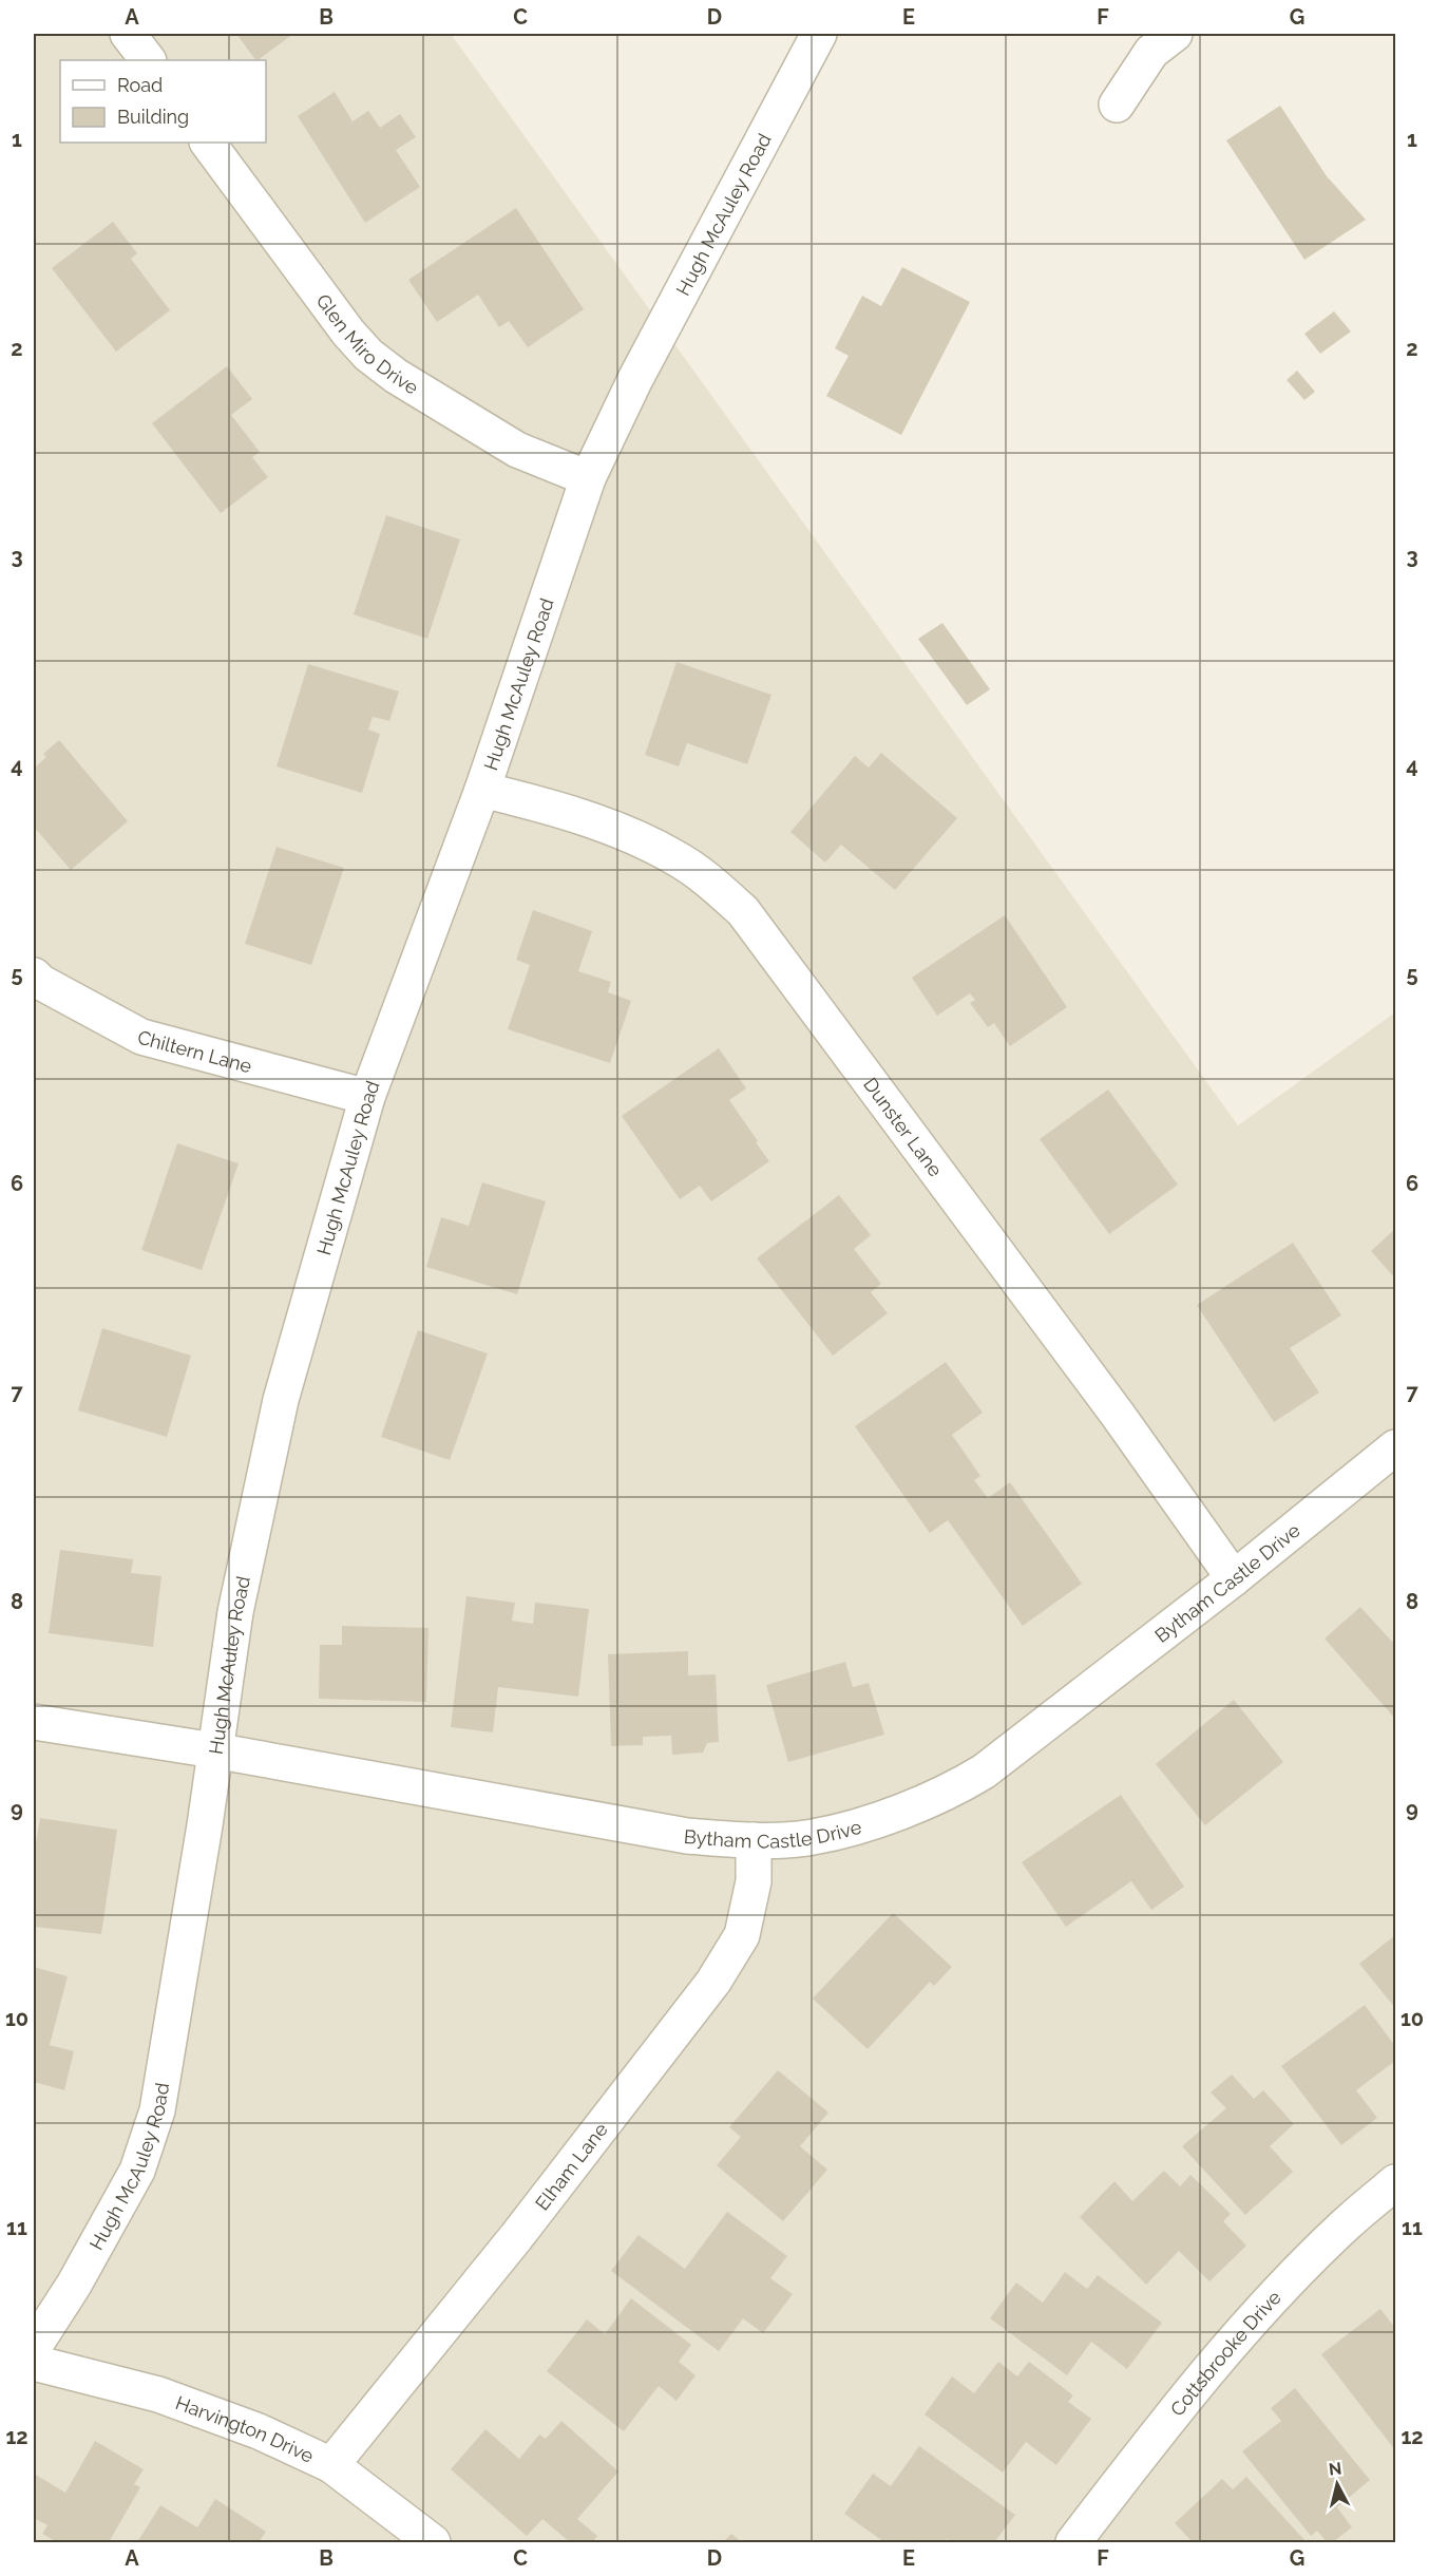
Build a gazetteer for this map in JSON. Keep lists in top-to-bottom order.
{
  "streets": {
    "street": [
      "Hugh McAuley Road",
      "Glen Miro Drive",
      "Chiltern Lane",
      "Dunster Lane",
      "Bytham Castle Drive",
      "Elham Lane",
      "Cottsbrooke Drive",
      "Harvington Drive"
    ]
  },
  "crossings": [
    ["Hugh McAuley Road", "Glen Miro Drive"],
    ["Hugh McAuley Road", "Chiltern Lane"],
    ["Hugh McAuley Road", "Dunster Lane"],
    ["Hugh McAuley Road", "Bytham Castle Drive"],
    ["Dunster Lane", "Bytham Castle Drive"],
    ["Bytham Castle Drive", "Elham Lane"],
    ["Elham Lane", "Harvington Drive"]
  ],
  "legend": ["Road", "Building"],
  "north": "top",
  "grid": {
    "columns": [
      "A",
      "B",
      "C",
      "D",
      "E",
      "F",
      "G"
    ],
    "rows": [
      "1",
      "2",
      "3",
      "4",
      "5",
      "6",
      "7",
      "8",
      "9",
      "10",
      "11",
      "12"
    ]
  }
}
